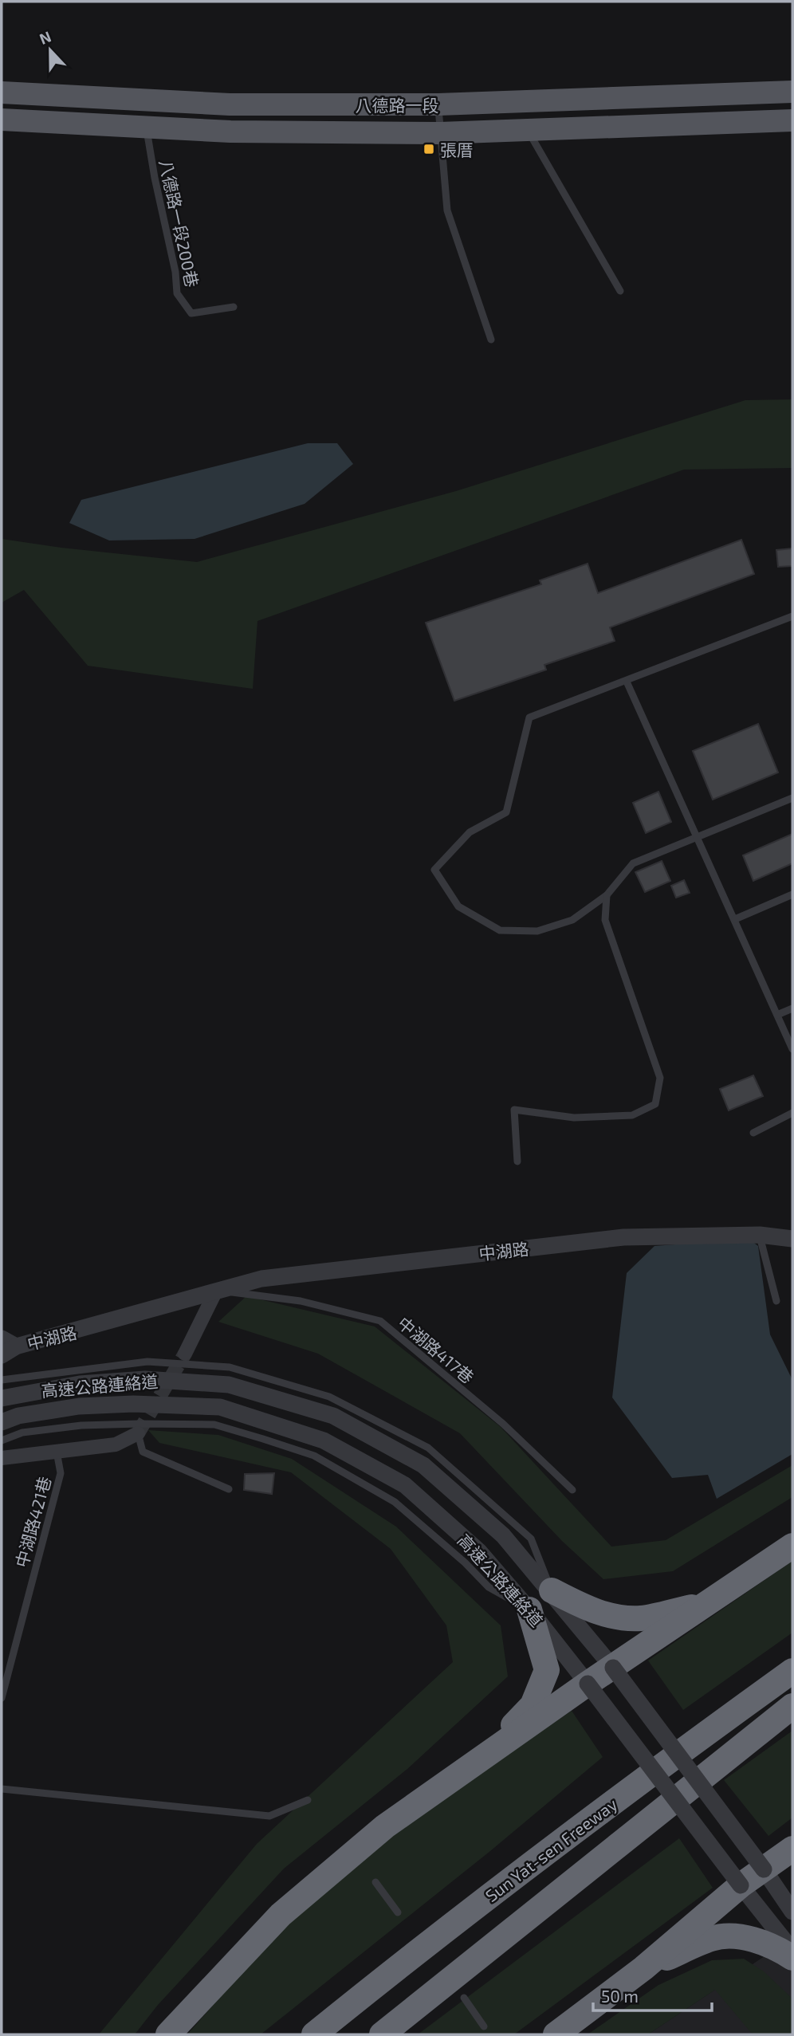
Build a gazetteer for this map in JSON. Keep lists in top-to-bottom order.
{
  "streets": {
    "highway": ["Sun Yat-sen Freeway"],
    "main road": ["八德路一段"],
    "street": ["中湖路", "高速公路連絡道"],
    "lane": ["八德路一段200巷", "中湖路417巷", "中湖路421巷"]
  },
  "crossings": [
    ["八德路一段", "八德路一段200巷"],
    ["中湖路", "中湖路417巷"]
  ],
  "places": {
    "transit": ["張厝"]
  },
  "scale_bar": "50 m",
  "north": "top"
}
